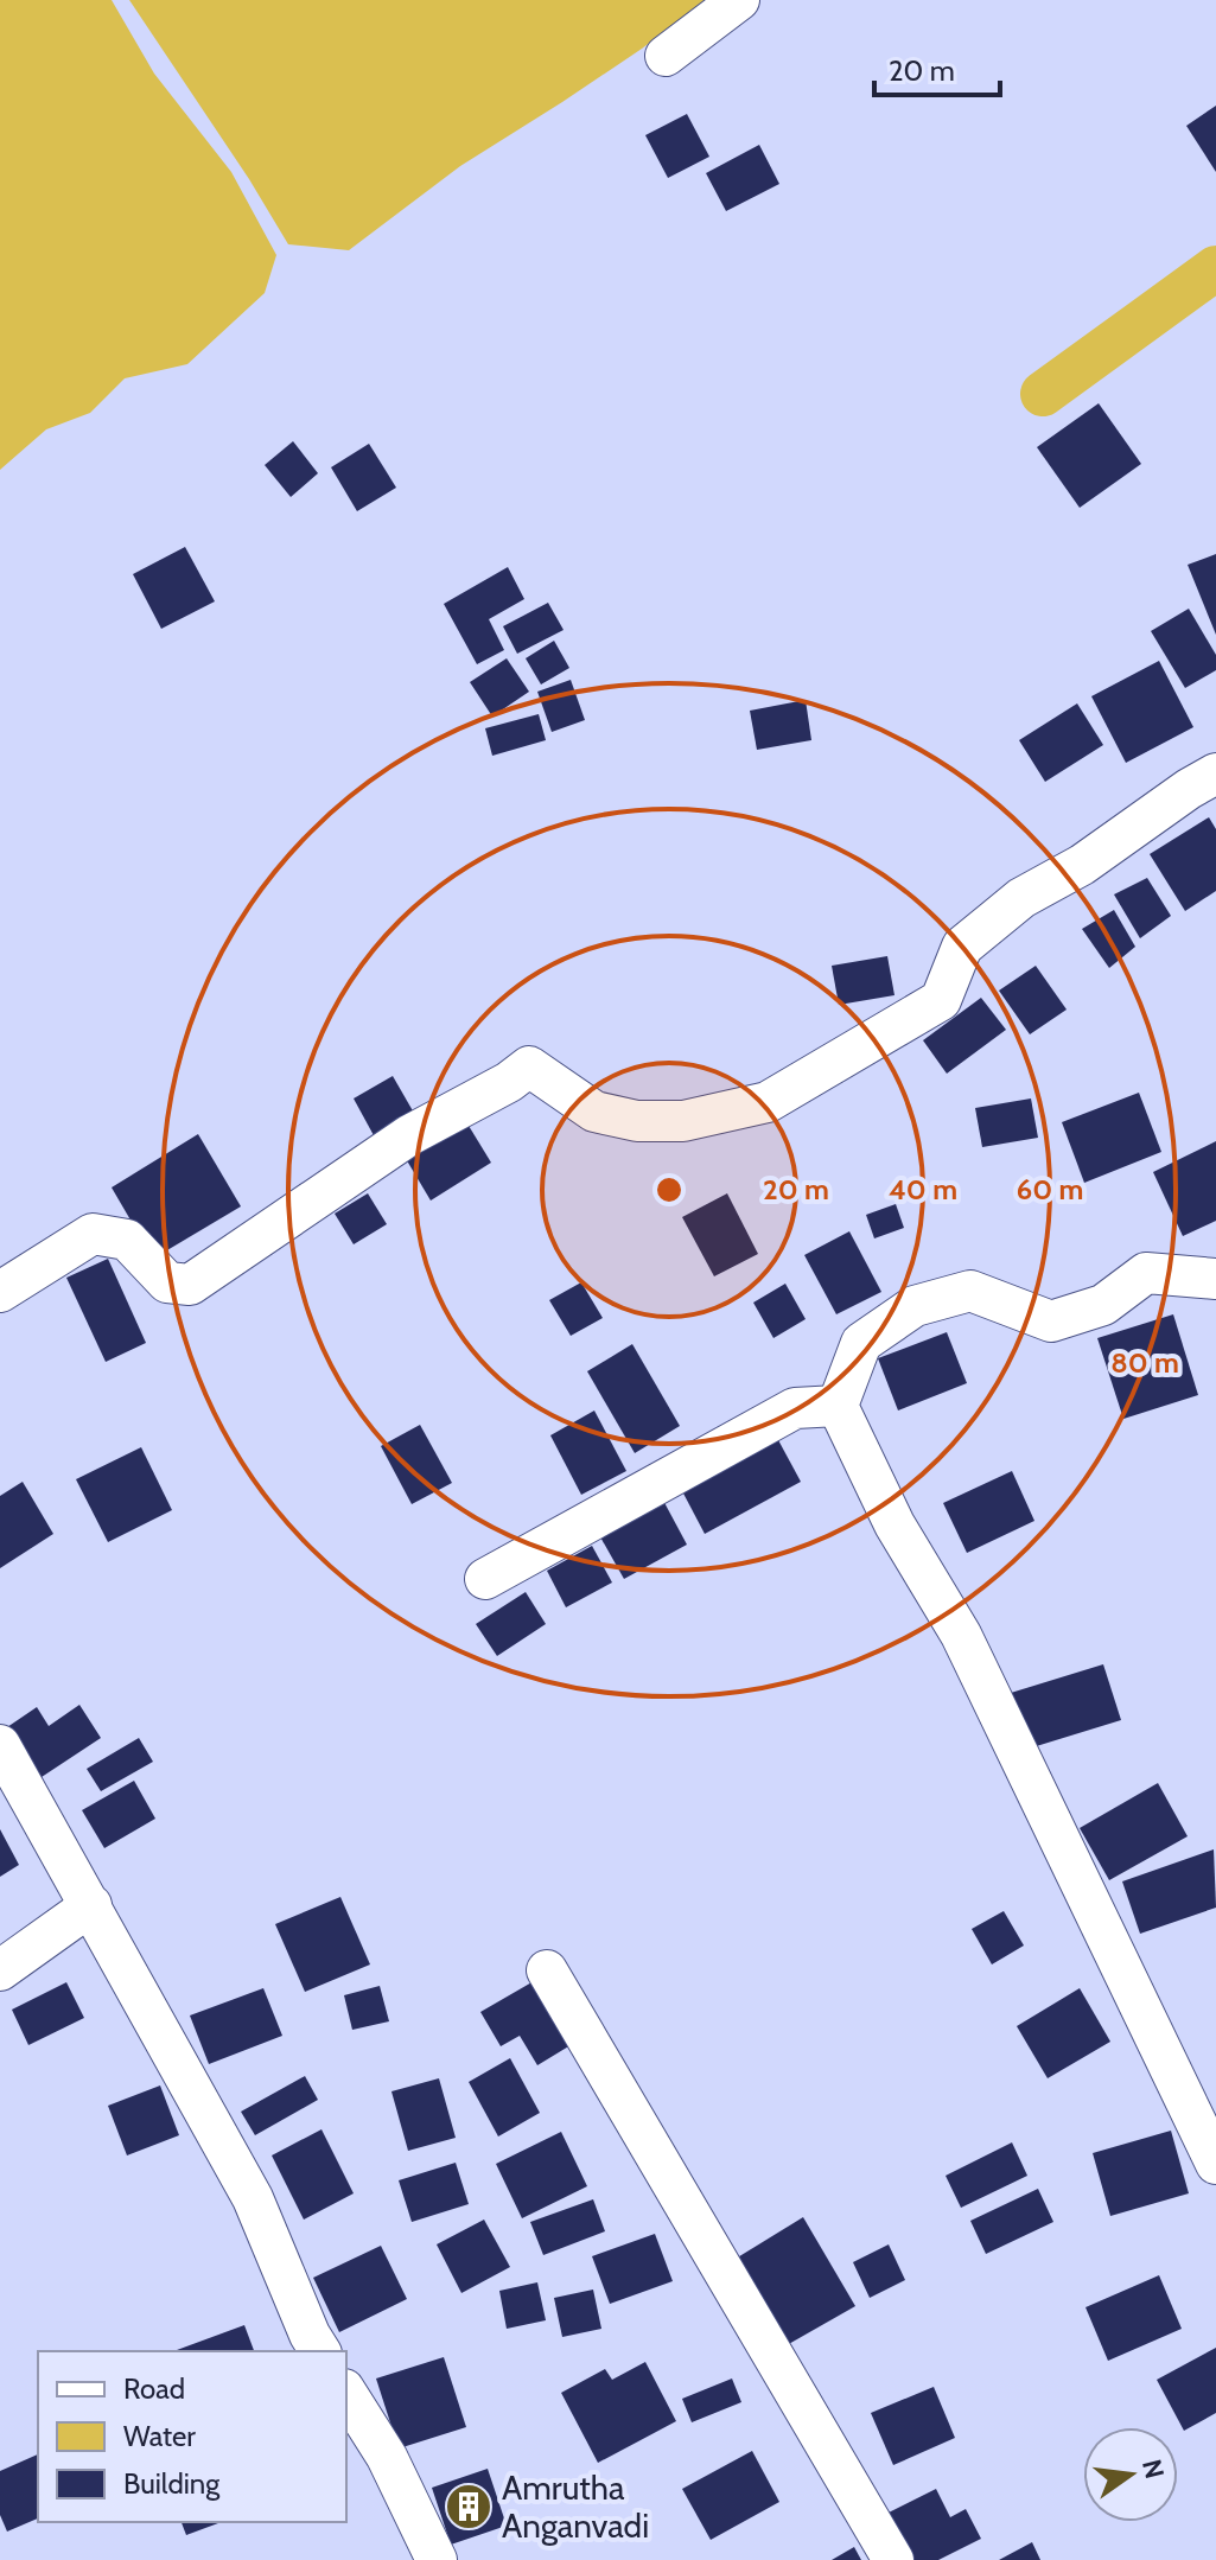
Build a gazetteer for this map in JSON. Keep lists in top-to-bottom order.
{
  "places": {
    "building": ["Amrutha Anganvadi"]
  },
  "legend": ["Road", "Water", "Building"],
  "scale_bar": "20 m",
  "north": "right",
  "rings": [
    "20 m",
    "40 m",
    "60 m",
    "80 m"
  ]
}
